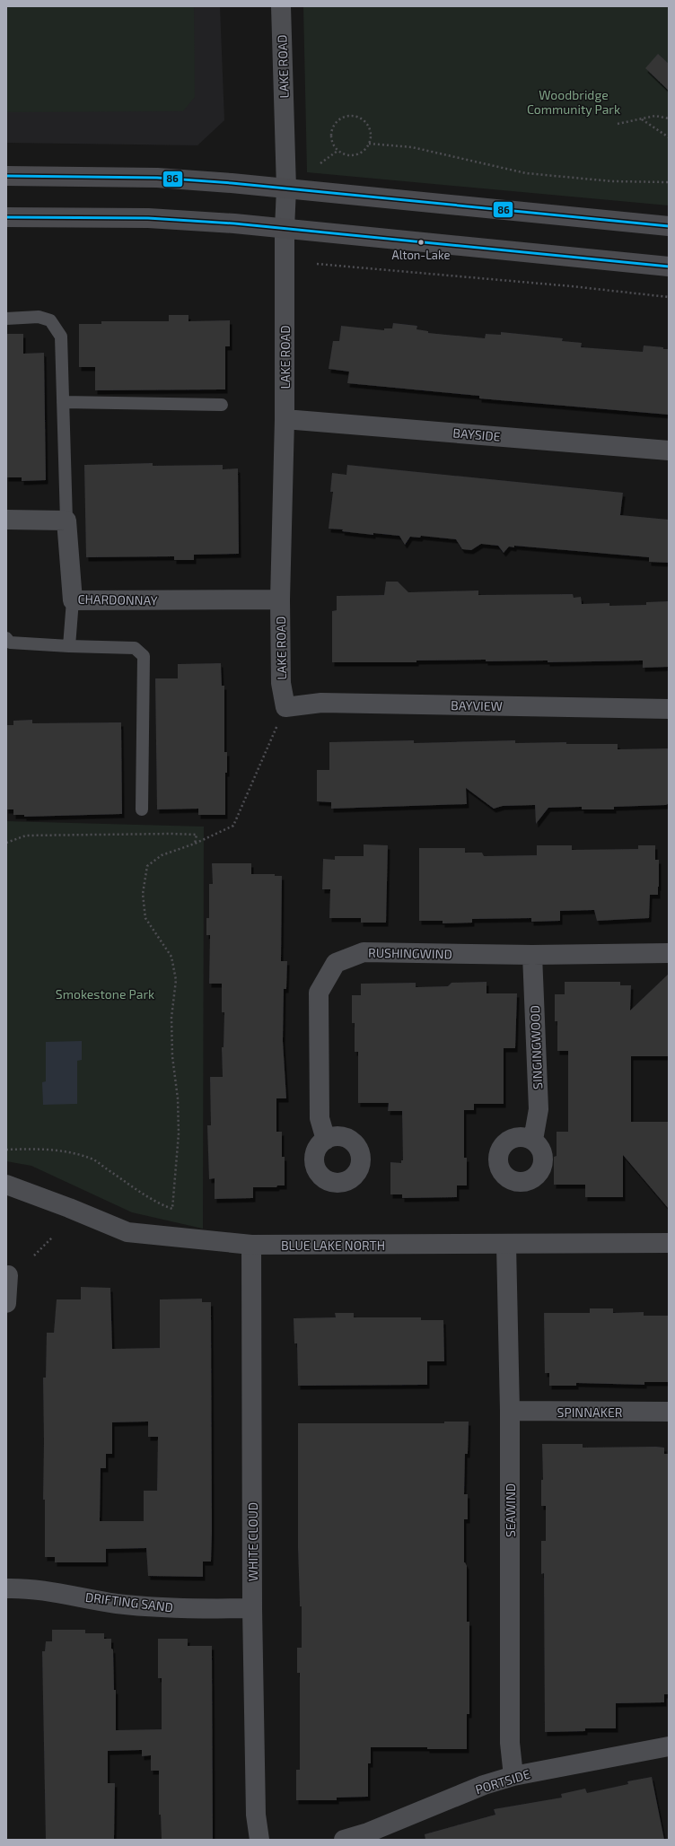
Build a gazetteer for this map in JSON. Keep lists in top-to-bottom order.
{
  "streets": {
    "street": [
      "LAKE ROAD",
      "BAYSIDE",
      "CHARDONNAY",
      "BAYVIEW",
      "RUSHINGWIND",
      "SINGINGWOOD",
      "BLUE LAKE NORTH",
      "SPINNAKER",
      "SEAWIND",
      "WHITE CLOUD",
      "DRIFTING SAND",
      "PORTSIDE"
    ]
  },
  "crossings": [
    ["LAKE ROAD", "BAYSIDE"],
    ["LAKE ROAD", "CHARDONNAY"],
    ["LAKE ROAD", "BAYVIEW"],
    ["RUSHINGWIND", "SINGINGWOOD"],
    ["BLUE LAKE NORTH", "SEAWIND"],
    ["BLUE LAKE NORTH", "WHITE CLOUD"],
    ["SPINNAKER", "SEAWIND"],
    ["SEAWIND", "PORTSIDE"],
    ["WHITE CLOUD", "DRIFTING SAND"]
  ],
  "parks": ["Woodbridge Community Park", "Smokestone Park"],
  "places": ["Alton-Lake"],
  "lines": ["transit line 86"]
}
